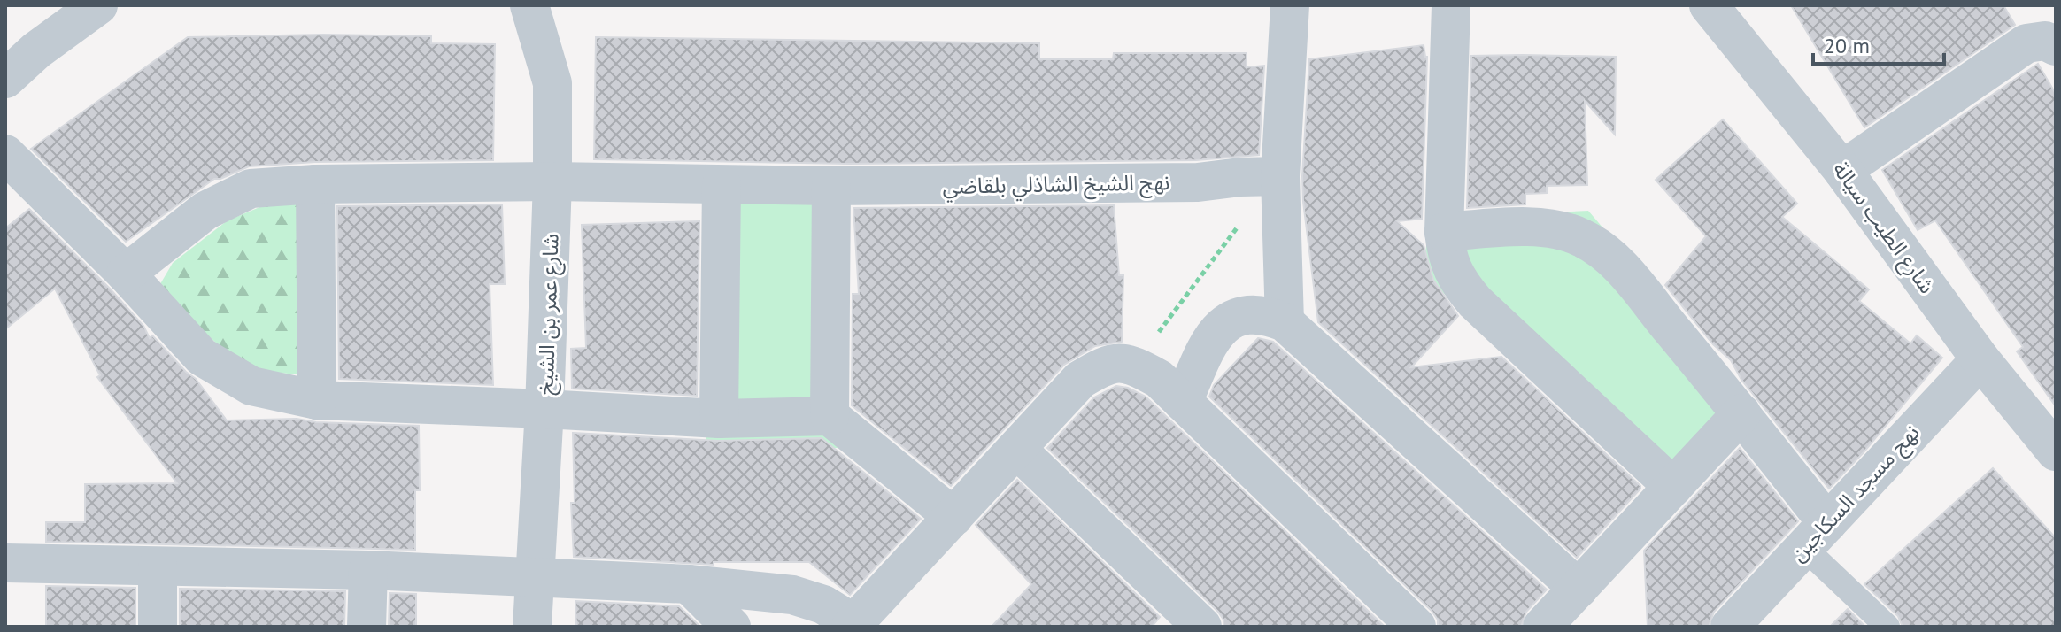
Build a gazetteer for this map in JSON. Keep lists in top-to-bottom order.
{
  "streets": {
    "street": [
      "نهج الشيخ الشاذلي بلقاضي",
      "شارع الطيب سيالة",
      "شارع عمر بن الشيخ",
      "نهج مسجد السكاجين"
    ]
  },
  "crossings": [
    ["نهج الشيخ الشاذلي بلقاضي", "شارع عمر بن الشيخ"],
    ["شارع الطيب سيالة", "نهج مسجد السكاجين"]
  ],
  "scale_bar": "20 m"
}
